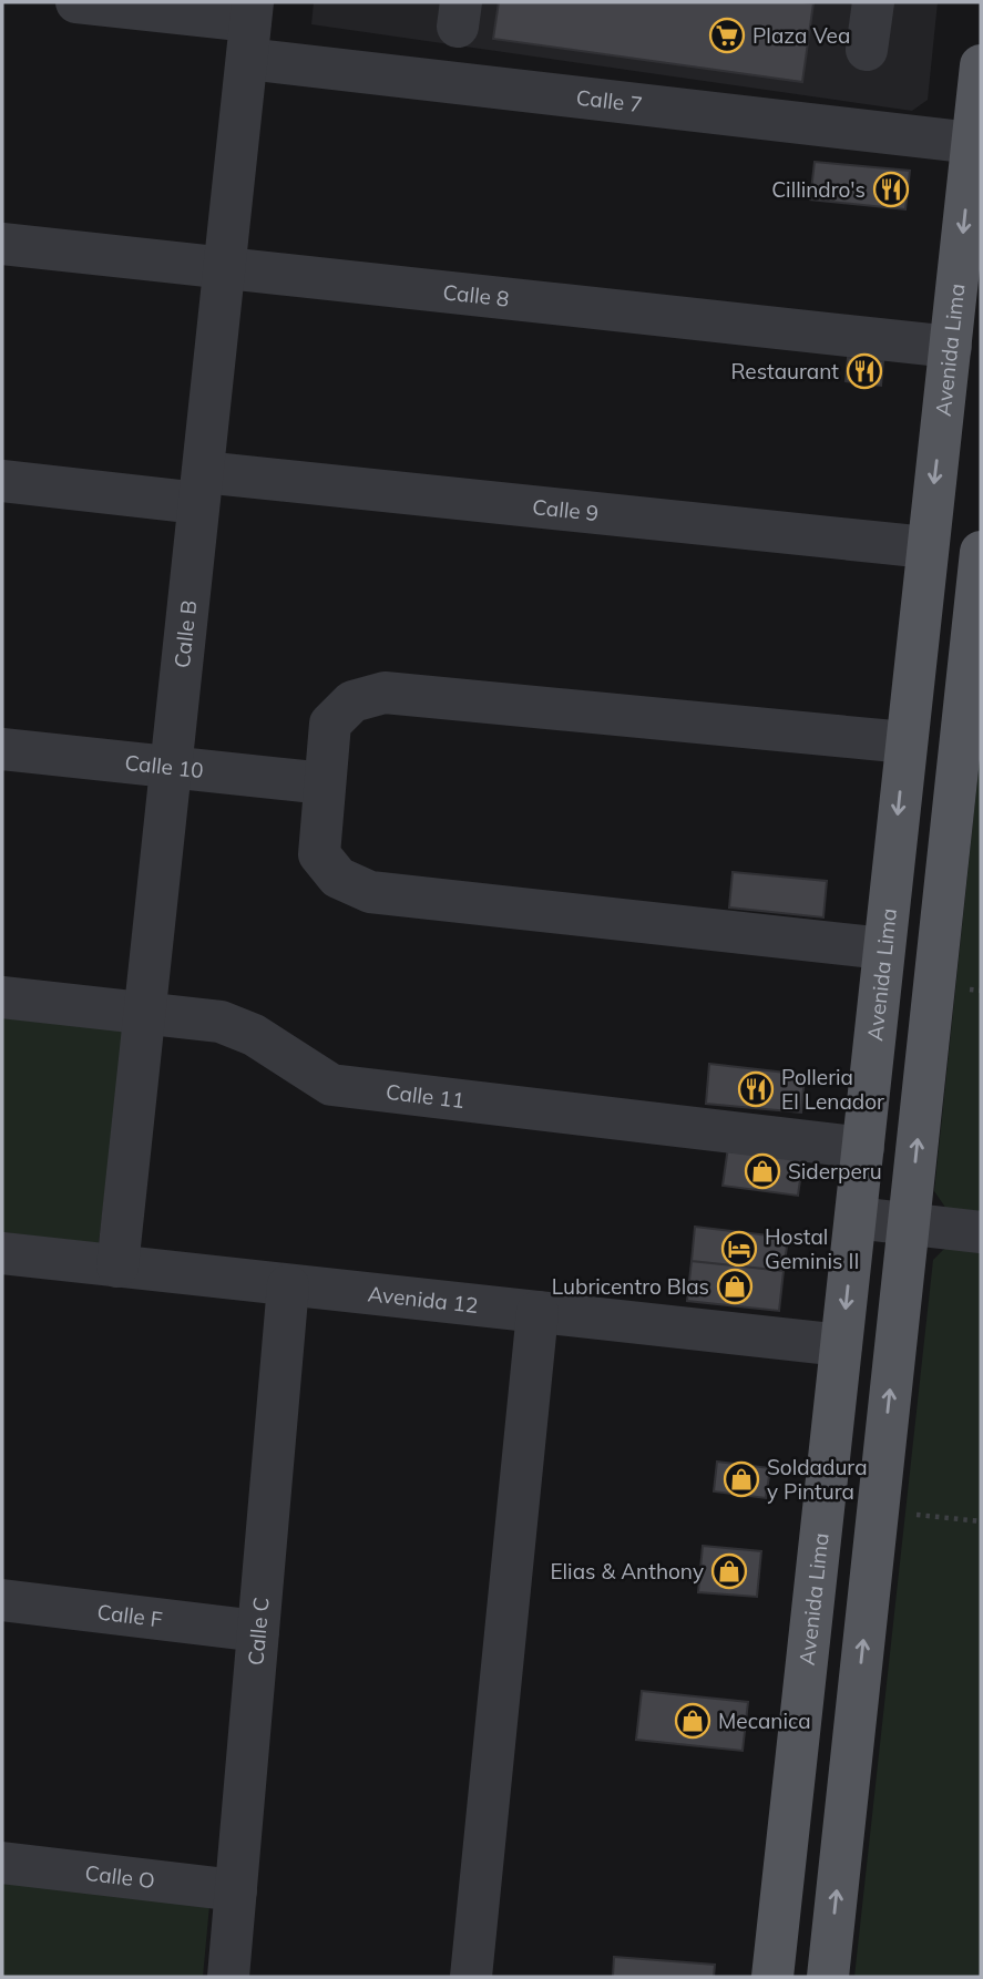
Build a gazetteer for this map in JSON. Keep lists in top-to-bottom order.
{
  "streets": {
    "main road": ["Avenida Lima"],
    "street": [
      "Calle 7",
      "Calle 8",
      "Calle 9",
      "Calle B",
      "Calle 10",
      "Calle 11",
      "Avenida 12",
      "Calle F",
      "Calle C",
      "Calle O"
    ]
  },
  "crossings": [
    ["Calle 7", "Avenida Lima"],
    ["Calle 7", "Calle B"],
    ["Calle 8", "Avenida Lima"],
    ["Calle 8", "Calle B"],
    ["Avenida Lima", "Calle 9"],
    ["Avenida Lima", "Calle 11"],
    ["Avenida Lima", "Avenida 12"],
    ["Calle 9", "Calle B"],
    ["Calle B", "Calle 10"],
    ["Calle B", "Calle 11"],
    ["Calle B", "Avenida 12"],
    ["Avenida 12", "Calle C"],
    ["Calle F", "Calle C"],
    ["Calle C", "Calle O"]
  ],
  "places": {
    "supermarket": ["Plaza Vea"],
    "restaurant": ["Cillindro's", "Restaurant", "Polleria El Lenador"],
    "shop": [
      "Siderperu",
      "Lubricentro Blas",
      "Soldadura y Pintura",
      "Elias & Anthony",
      "Mecanica"
    ],
    "hotel": ["Hostal Geminis II"]
  }
}
